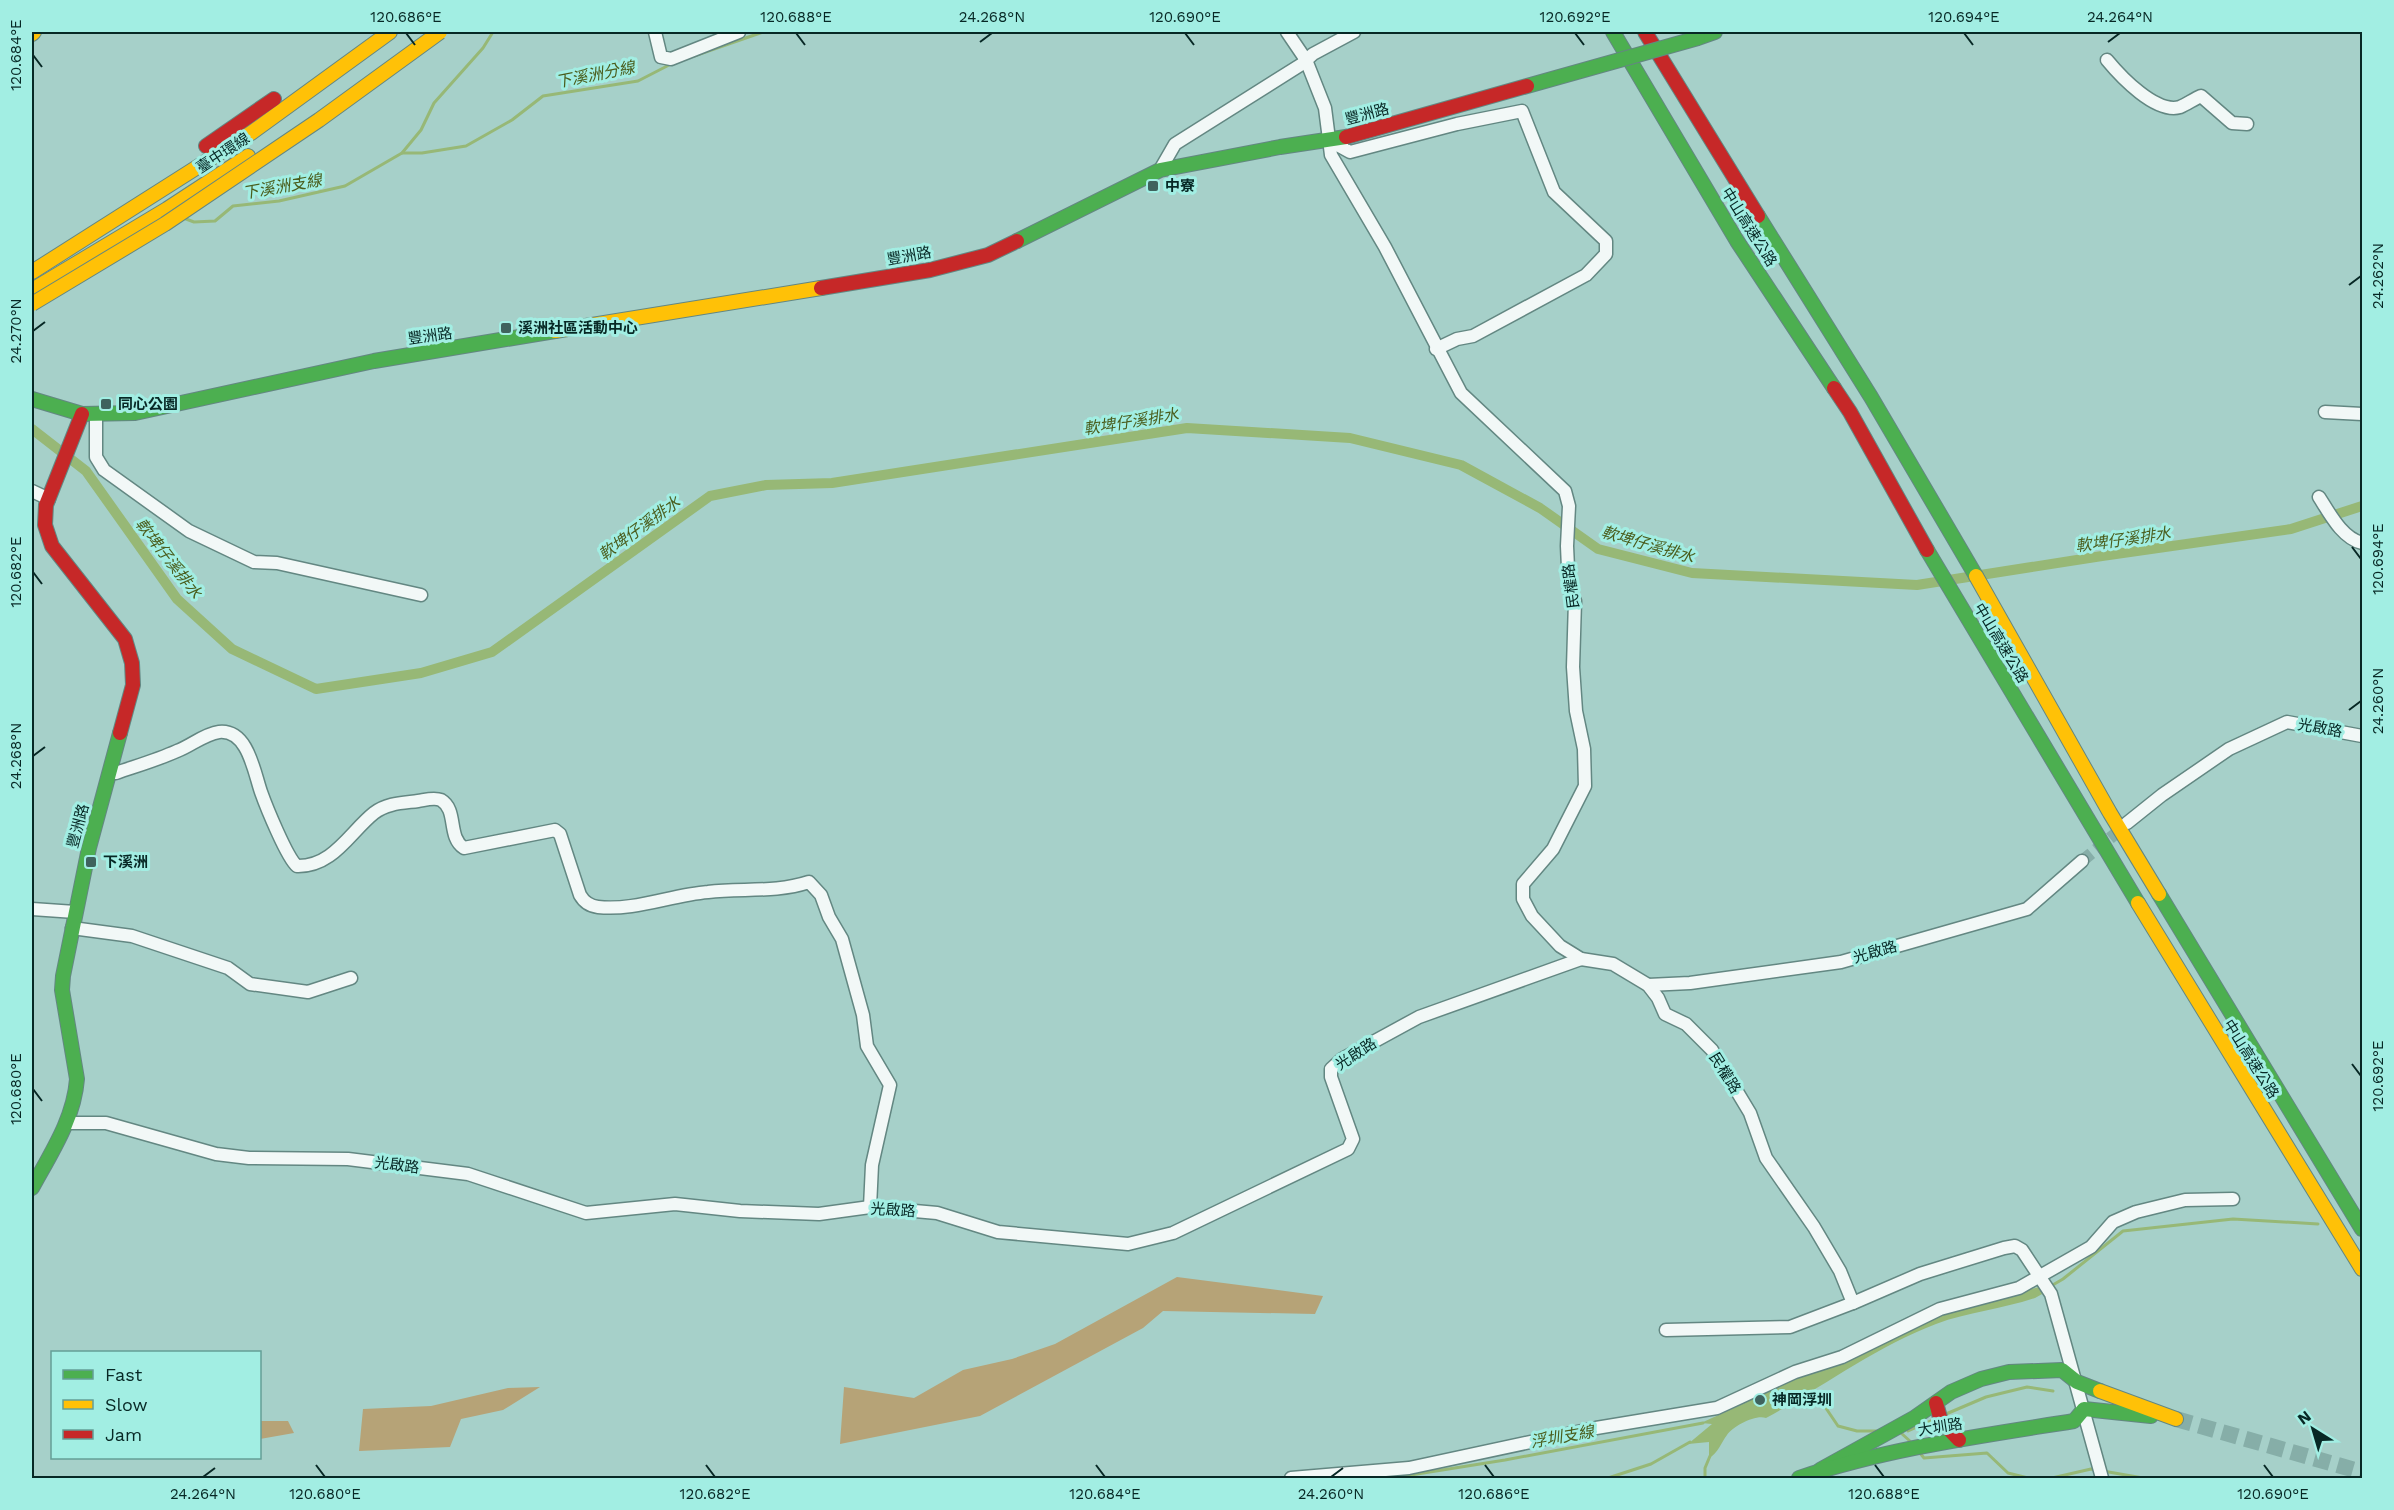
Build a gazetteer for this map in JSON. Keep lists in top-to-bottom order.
{
  "streets": {
    "main road": [
      "豐洲路",
      "臺中環線",
      "中山高速公路",
      "大圳路"
    ],
    "street": ["民權路", "光啟路"]
  },
  "crossings": [
    ["豐洲路", "光啟路"],
    ["民權路", "光啟路"]
  ],
  "water": [
    "下溪洲分線",
    "下溪洲支線",
    "軟埤仔溪排水",
    "浮圳支線"
  ],
  "places": {
    "transit": [
      "中寮",
      "溪洲社區活動中心",
      "同心公園",
      "下溪洲"
    ],
    "other": ["神岡浮圳"]
  },
  "legend": ["Fast", "Slow", "Jam"],
  "north": "top left",
  "coordinates": [
    "120.686°E",
    "120.688°E",
    "24.268°N",
    "120.690°E",
    "120.692°E",
    "120.694°E",
    "24.264°N",
    "120.684°E",
    "24.262°N",
    "24.270°N",
    "120.682°E",
    "24.260°N",
    "120.680°E"
  ]
}
